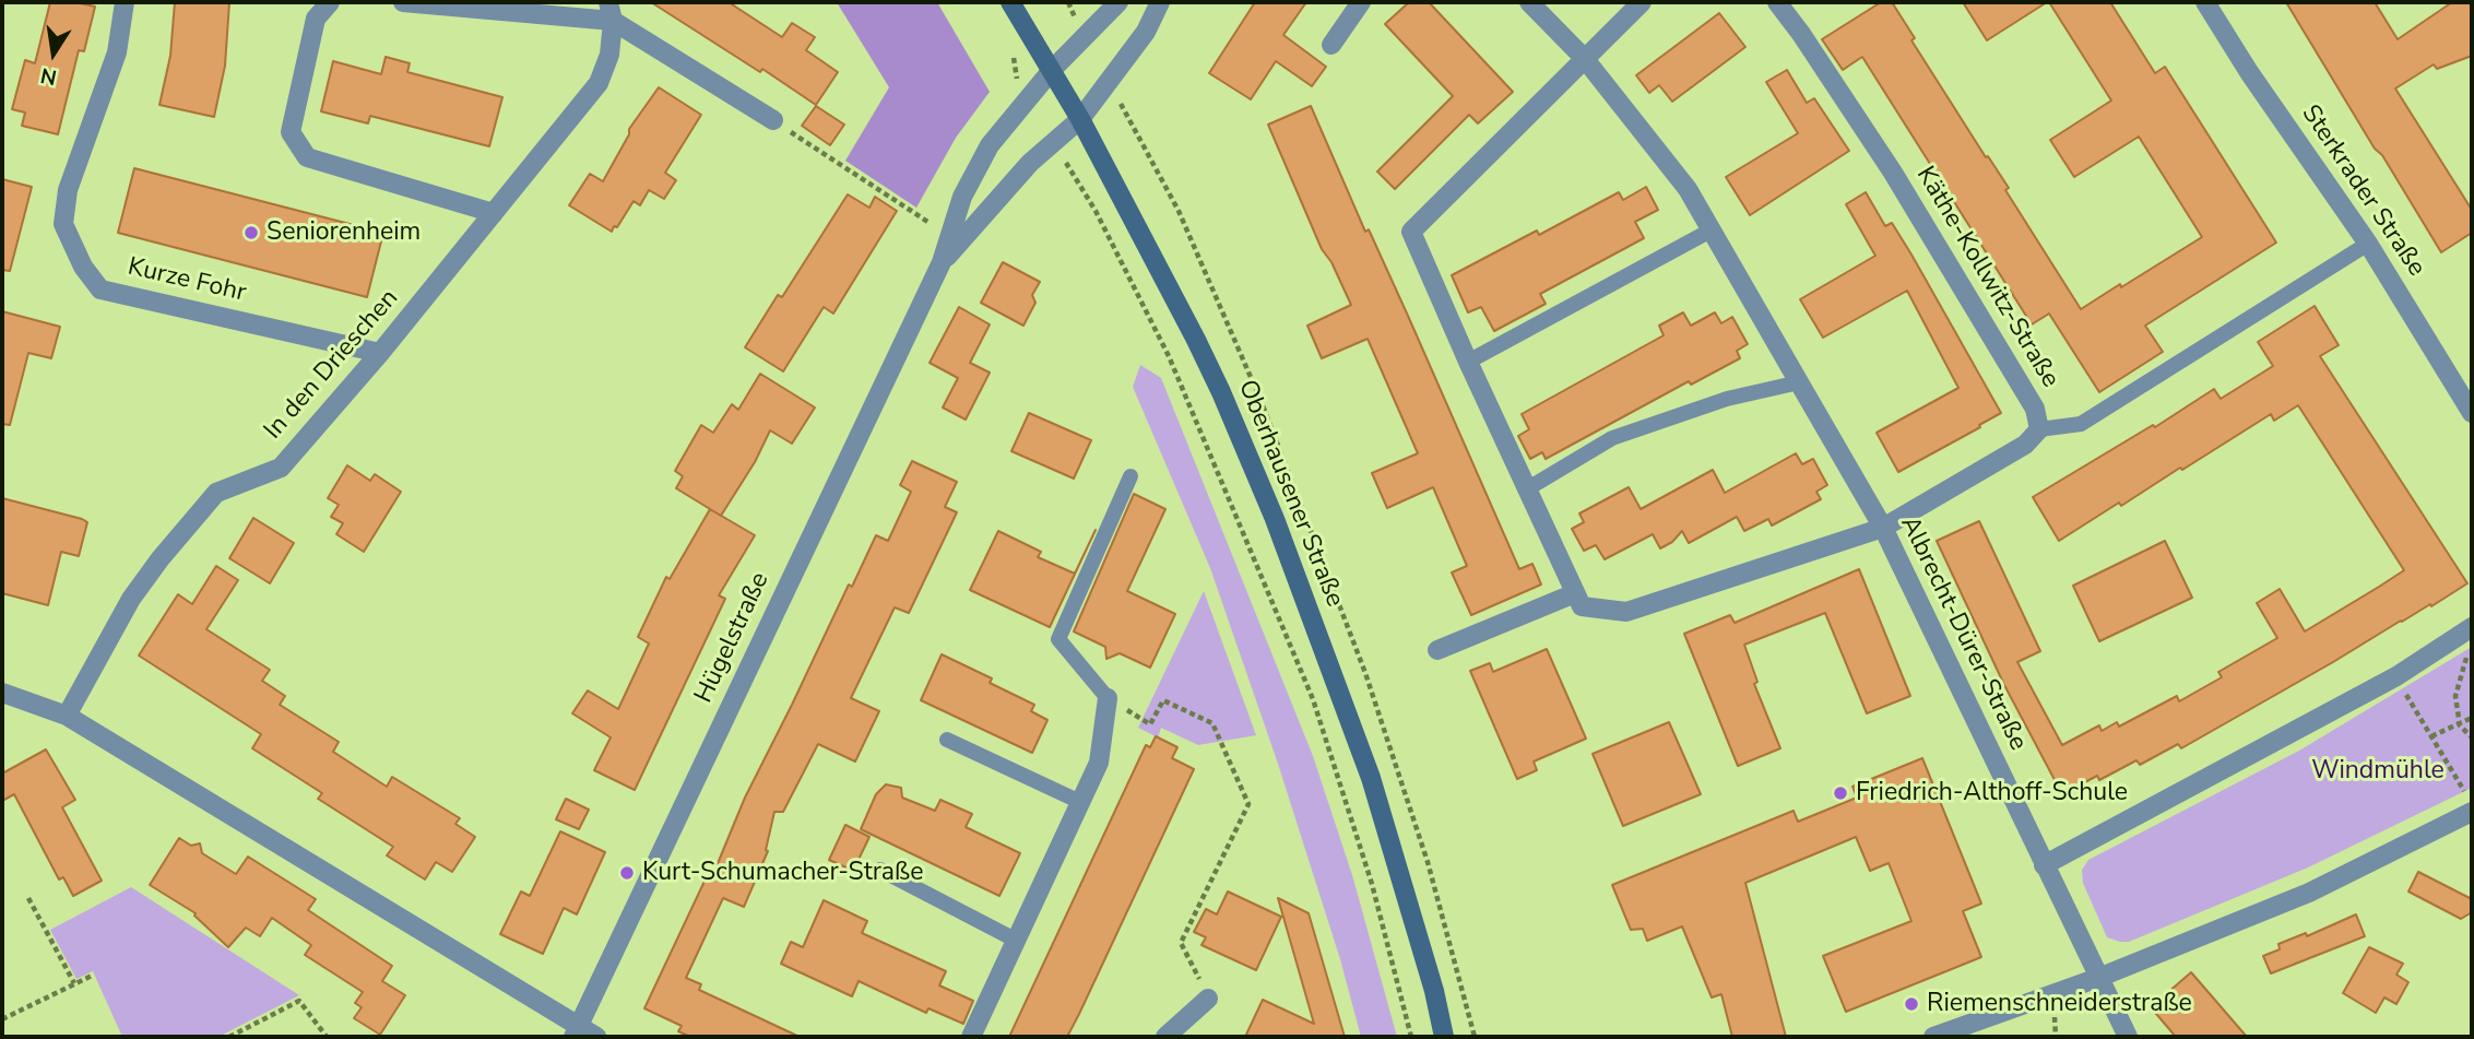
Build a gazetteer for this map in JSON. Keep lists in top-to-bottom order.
{
  "streets": {
    "main road": ["Oberhausener Straße"],
    "street": [
      "Sterkrader Straße",
      "Käthe-Kollwitz-Straße",
      "Kurze Fohr",
      "In den Drieschen",
      "Albrecht-Dürer-Straße",
      "Hügelstraße"
    ]
  },
  "crossings": [
    ["Käthe-Kollwitz-Straße", "Albrecht-Dürer-Straße"],
    ["Kurze Fohr", "In den Drieschen"],
    ["Oberhausener Straße", "Hügelstraße"]
  ],
  "parks": ["Windmühle"],
  "places": [
    "Seniorenheim",
    "Friedrich-Althoff-Schule",
    "Kurt-Schumacher-Straße",
    "Riemenschneiderstraße"
  ],
  "north": "bottom"
}
